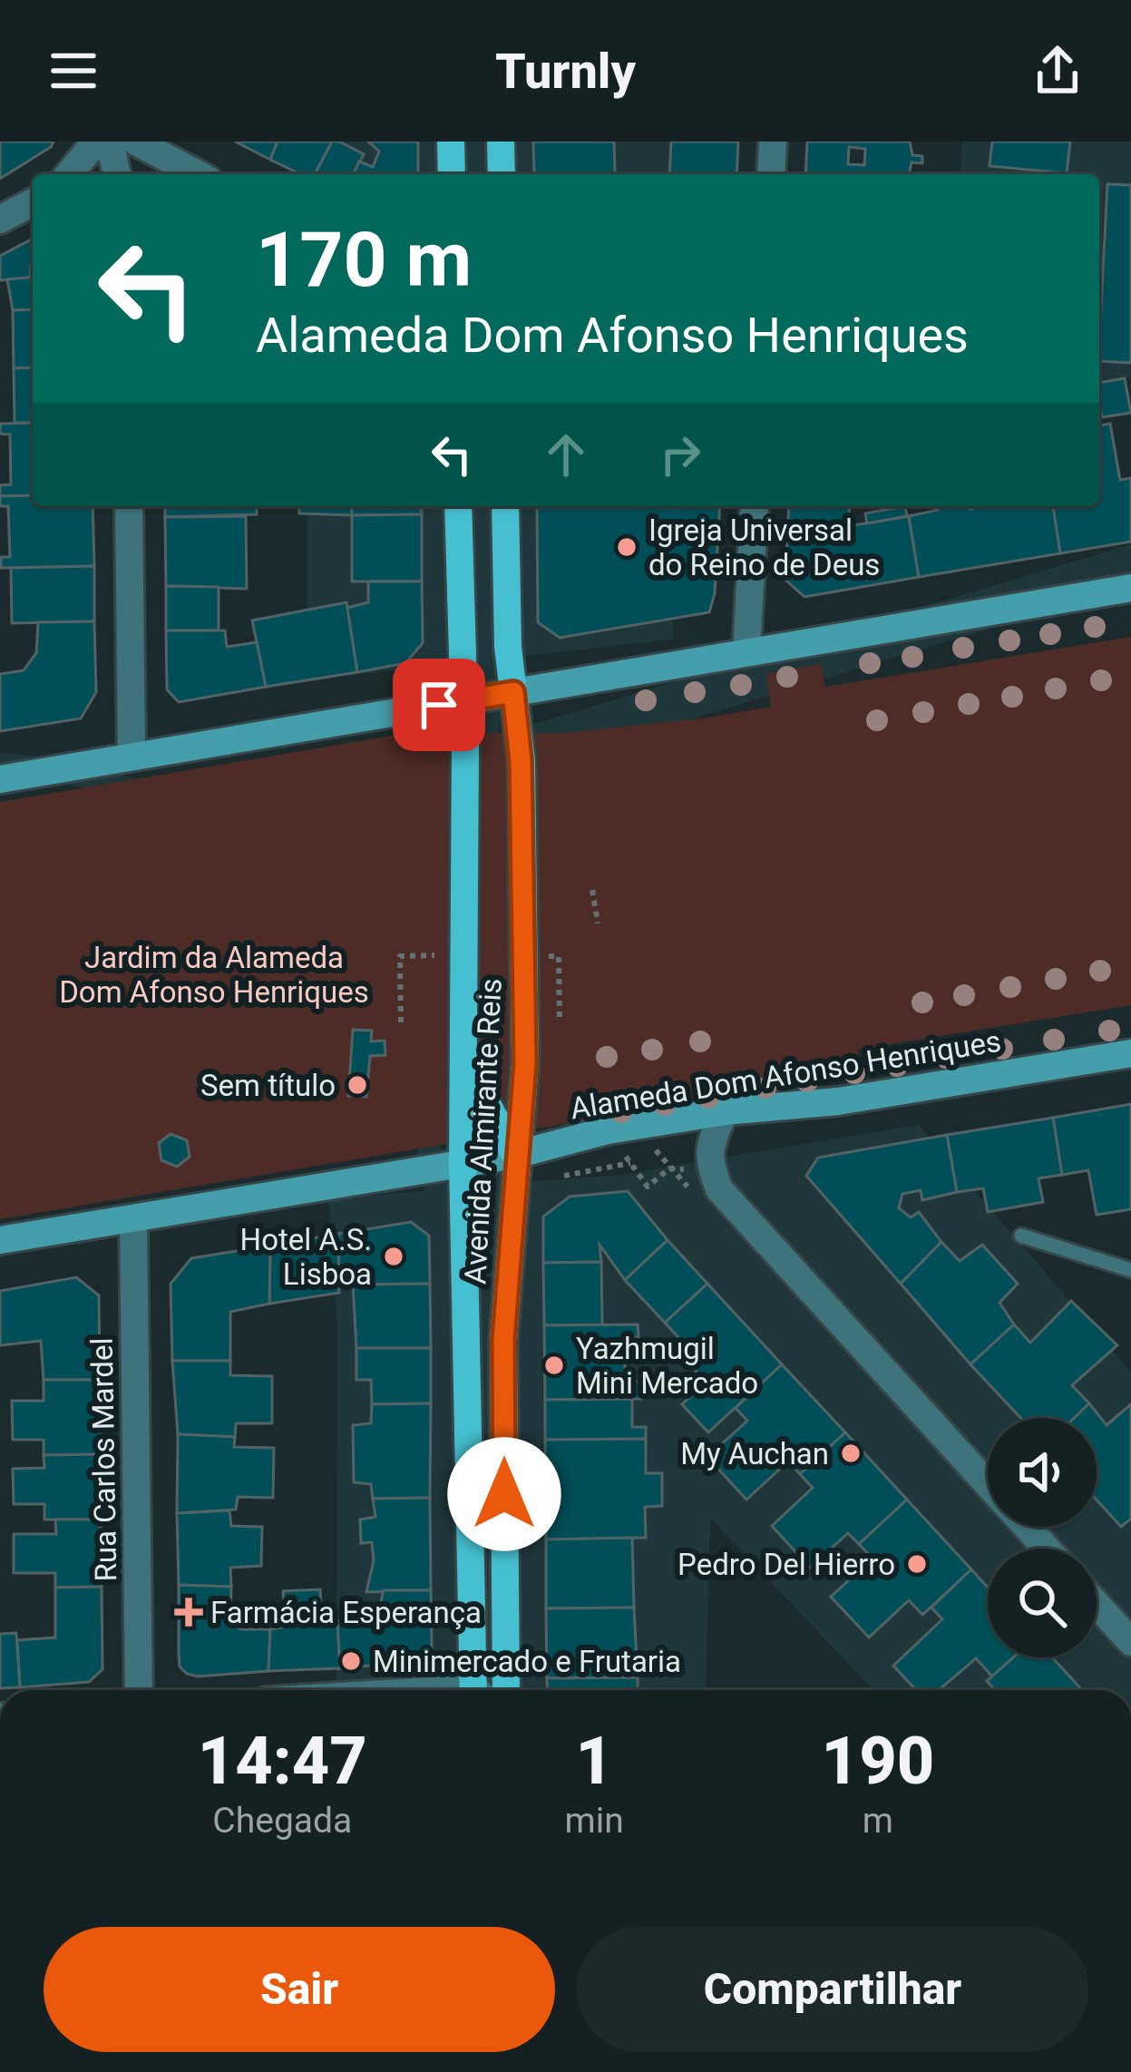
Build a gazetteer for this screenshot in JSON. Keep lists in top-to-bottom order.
{
  "streets": {
    "main road": ["Alameda Dom Afonso Henriques", "Avenida Almirante Reis"],
    "street": ["Rua Carlos Mardel"]
  },
  "crossings": [
    ["Alameda Dom Afonso Henriques", "Avenida Almirante Reis"],
    ["Alameda Dom Afonso Henriques", "Rua Carlos Mardel"]
  ],
  "parks": ["Jardim da Alameda Dom Afonso Henriques"],
  "places": {
    "other": [
      "Igreja Universal do Reino de Deus",
      "Sem título",
      "Hotel A.S. Lisboa",
      "Yazhmugil Mini Mercado",
      "My Auchan",
      "Pedro Del Hierro",
      "Minimercado e Frutaria"
    ],
    "health": ["Farmácia Esperança"]
  },
  "page": {
    "header": "Turnly",
    "turn": ["170 m", "Alameda Dom Afonso Henriques"],
    "eta": [
      "14:47",
      "Chegada",
      "1",
      "min",
      "190",
      "m"
    ],
    "buttons": ["Sair", "Compartilhar"]
  }
}
